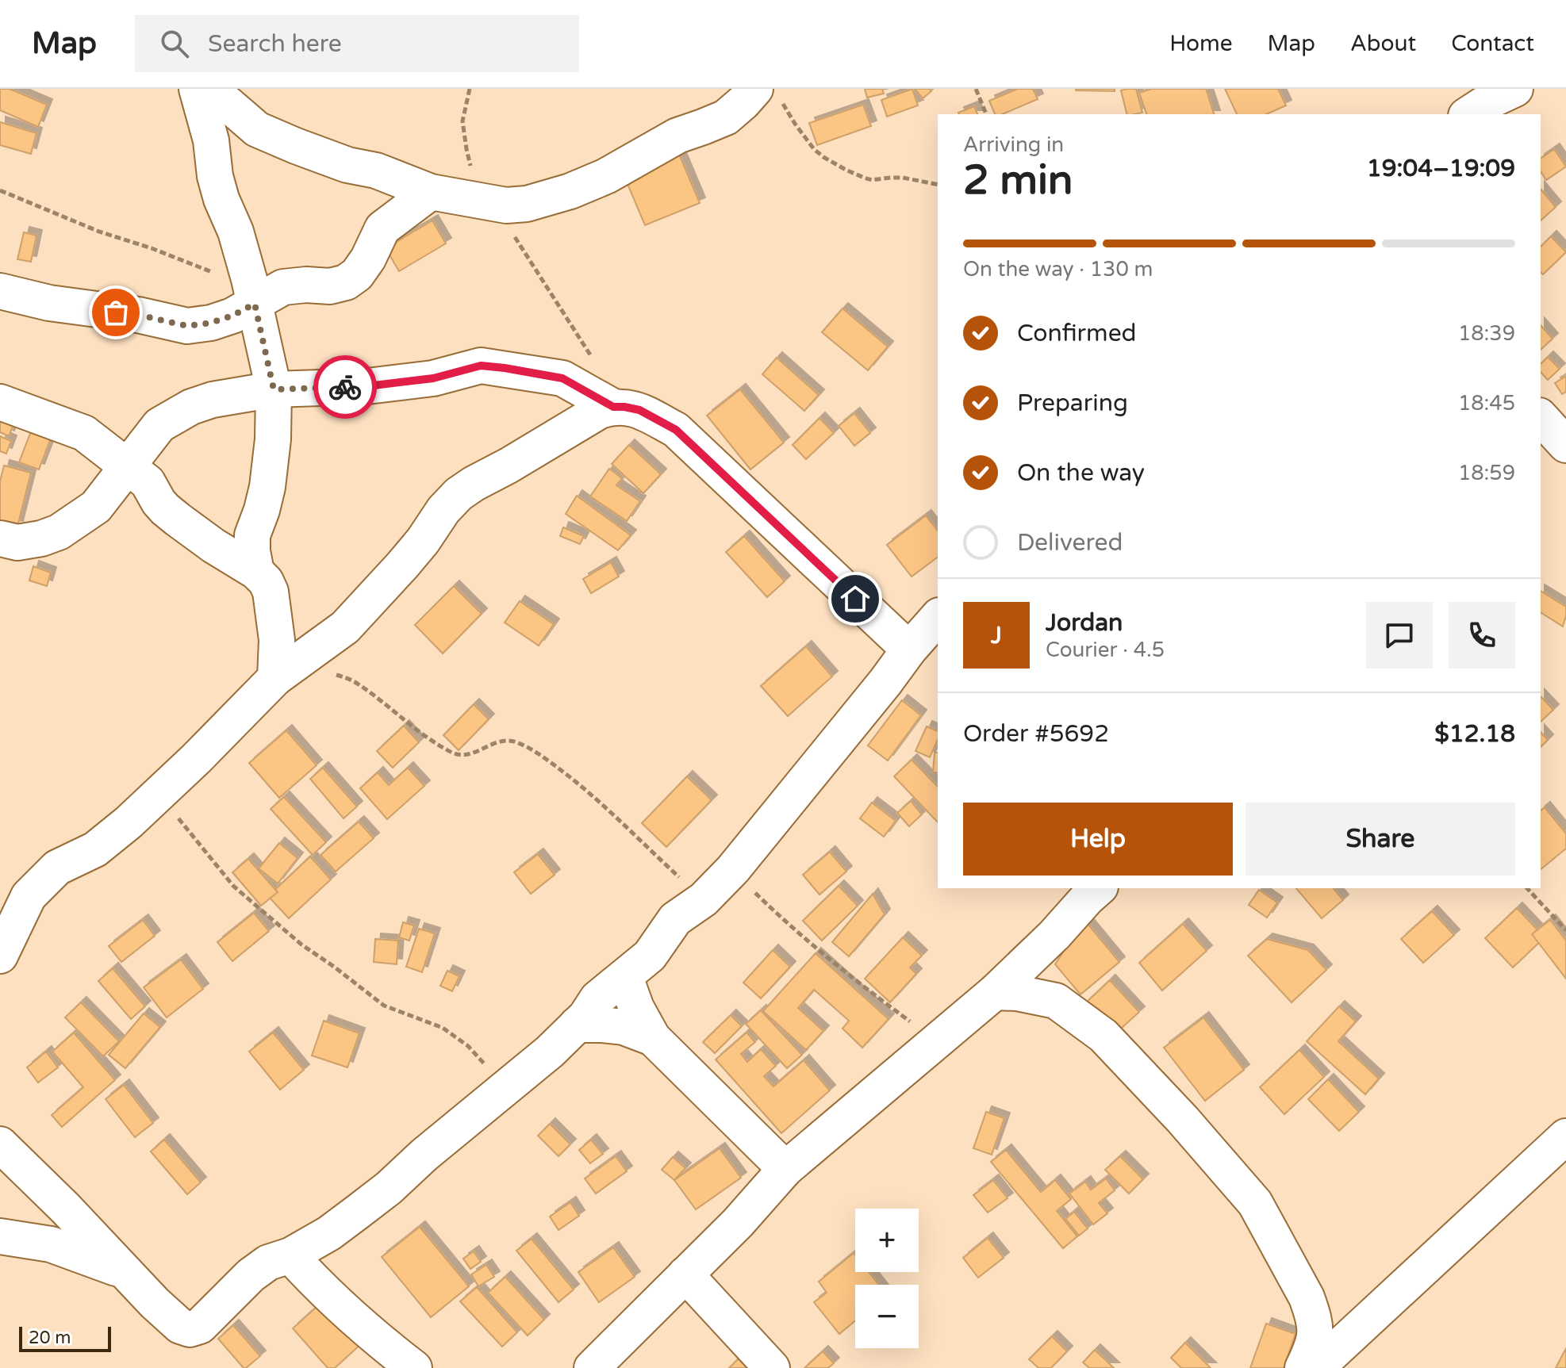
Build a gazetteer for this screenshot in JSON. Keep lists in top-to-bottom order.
{
  "scale_bar": "20 m",
  "page": {
    "header": "Map",
    "search": "Search here",
    "nav": [
      "Home",
      "Map",
      "About",
      "Contact"
    ],
    "heading": ["2 min", "Arriving in", "19:04–19:09"],
    "panel": [
      "Jordan",
      "Courier · 4.5",
      "Order #5692",
      "$12.18"
    ],
    "bar": "On the way · 130 m",
    "list": [
      ["Confirmed", "18:39"],
      ["Preparing", "18:45"],
      ["On the way", "18:59"],
      "Delivered"
    ],
    "round": "J",
    "buttons": ["Help", "Share"],
    "map_buttons": ["+", "−"],
    "scale": "20 m"
  }
}
